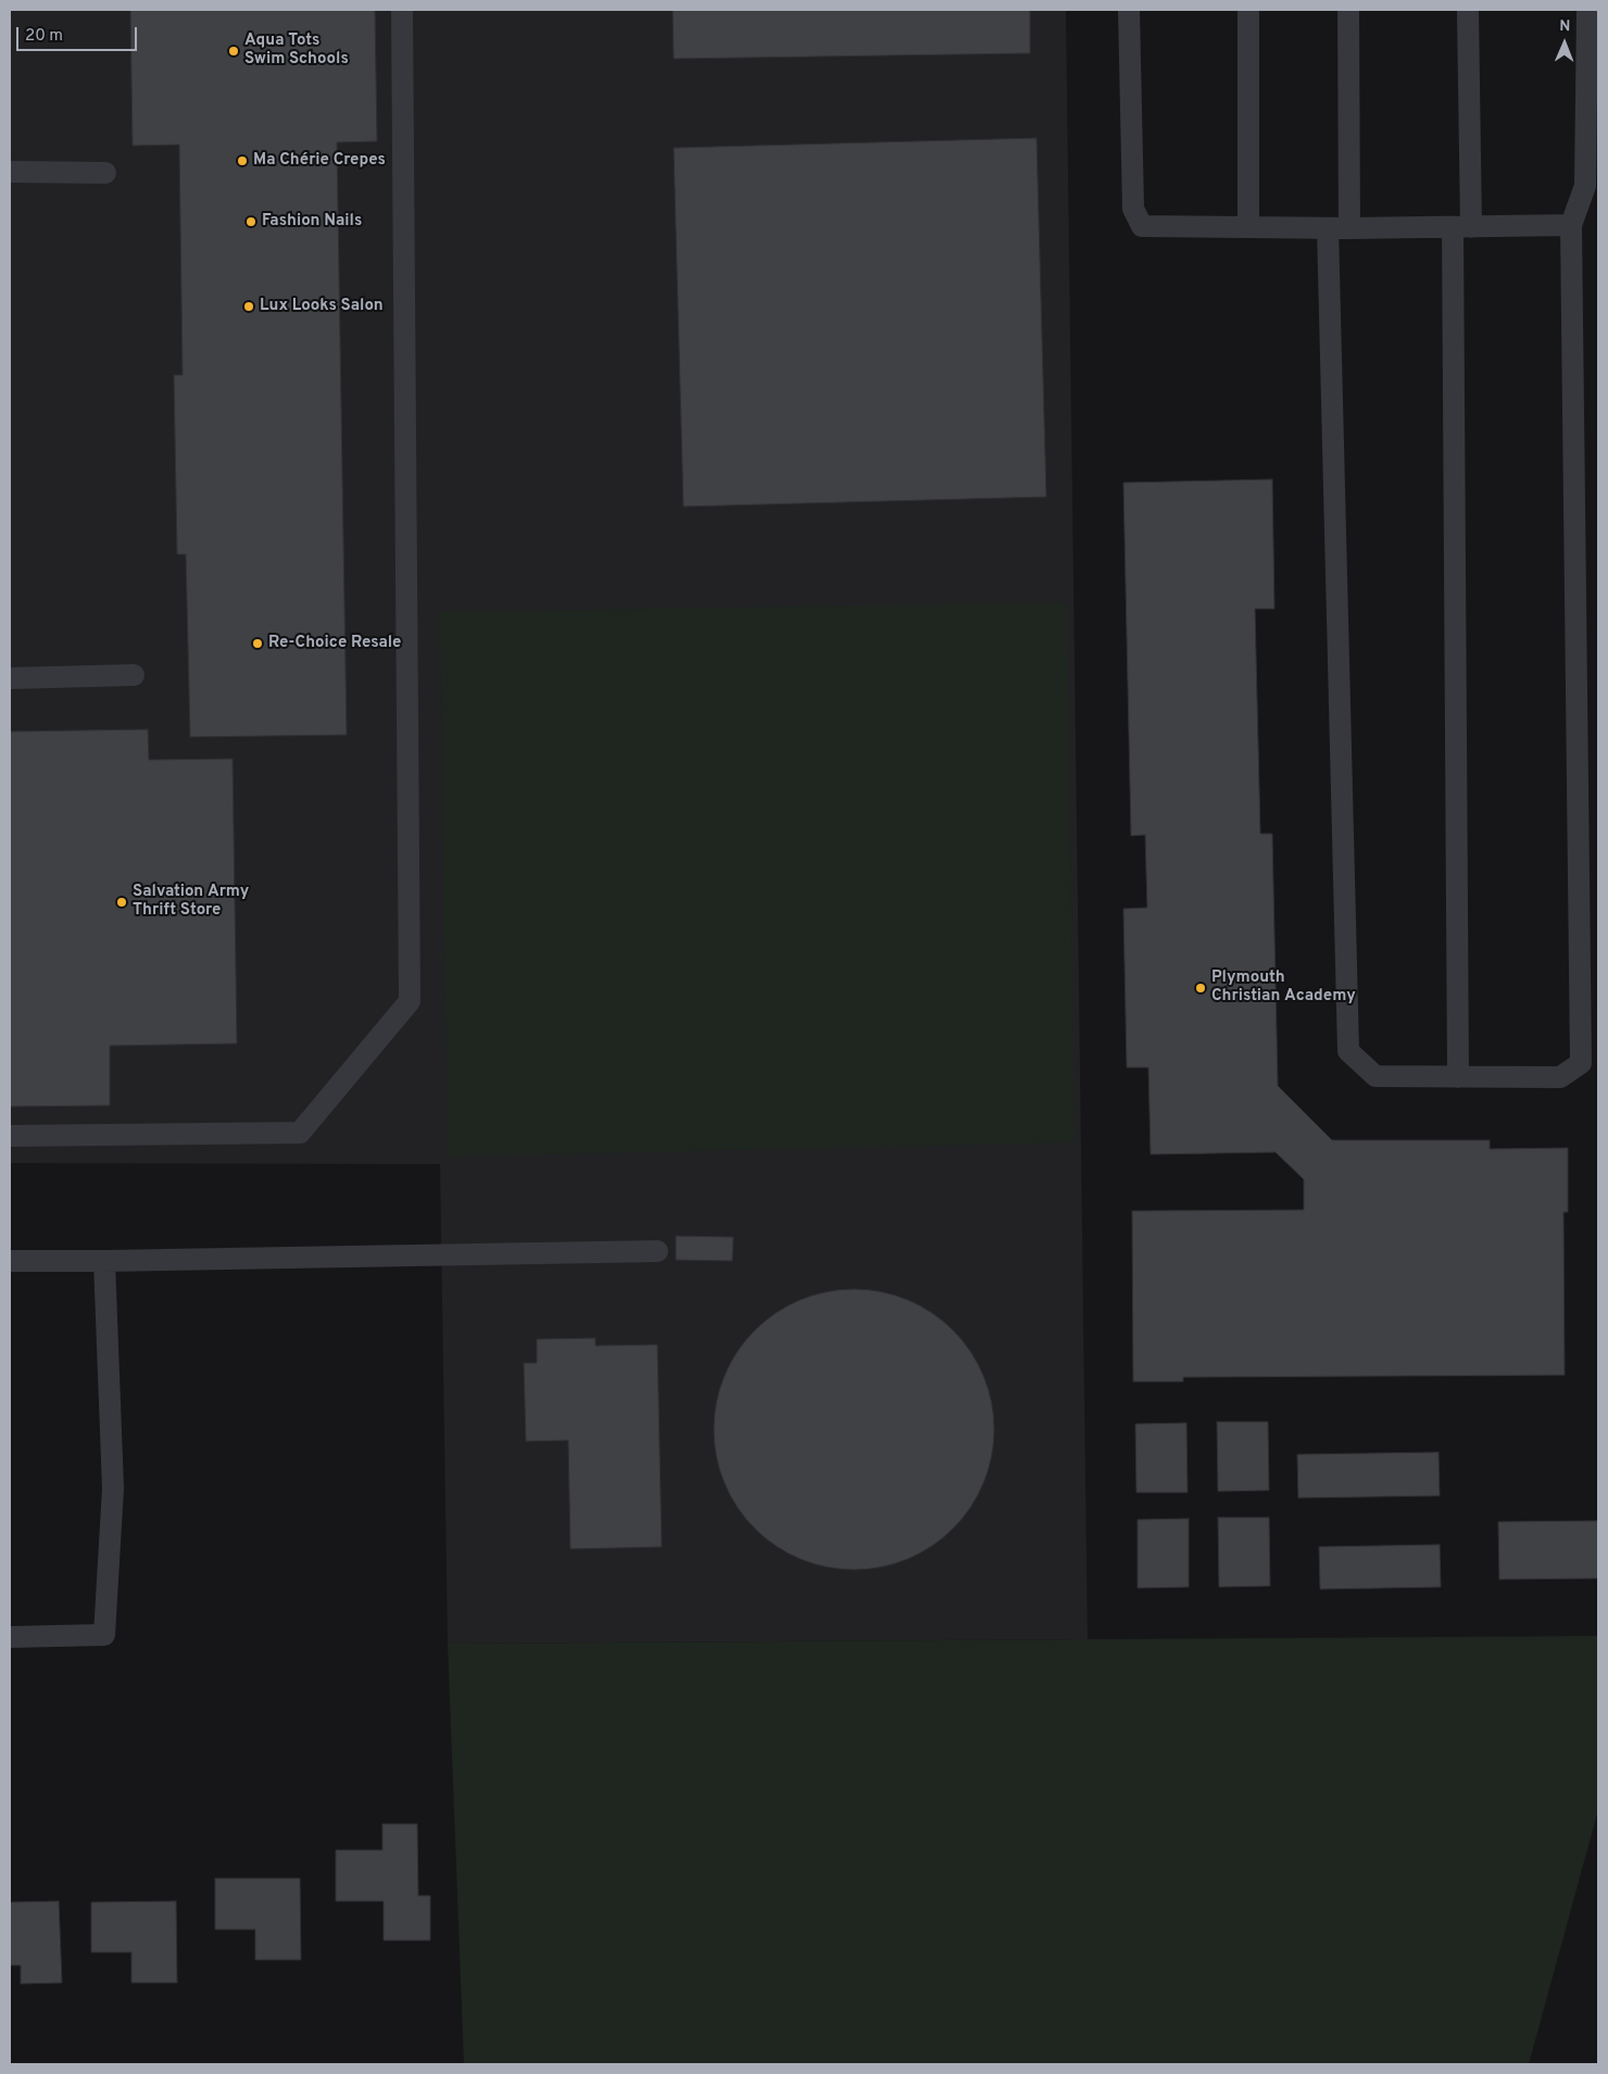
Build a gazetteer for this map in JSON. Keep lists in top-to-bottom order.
{
  "places": [
    "Aqua Tots Swim Schools",
    "Ma Chérie Crepes",
    "Fashion Nails",
    "Lux Looks Salon",
    "Re-Choice Resale",
    "Salvation Army Thrift Store",
    "Plymouth Christian Academy"
  ],
  "scale_bar": "20 m",
  "north": "top"
}
